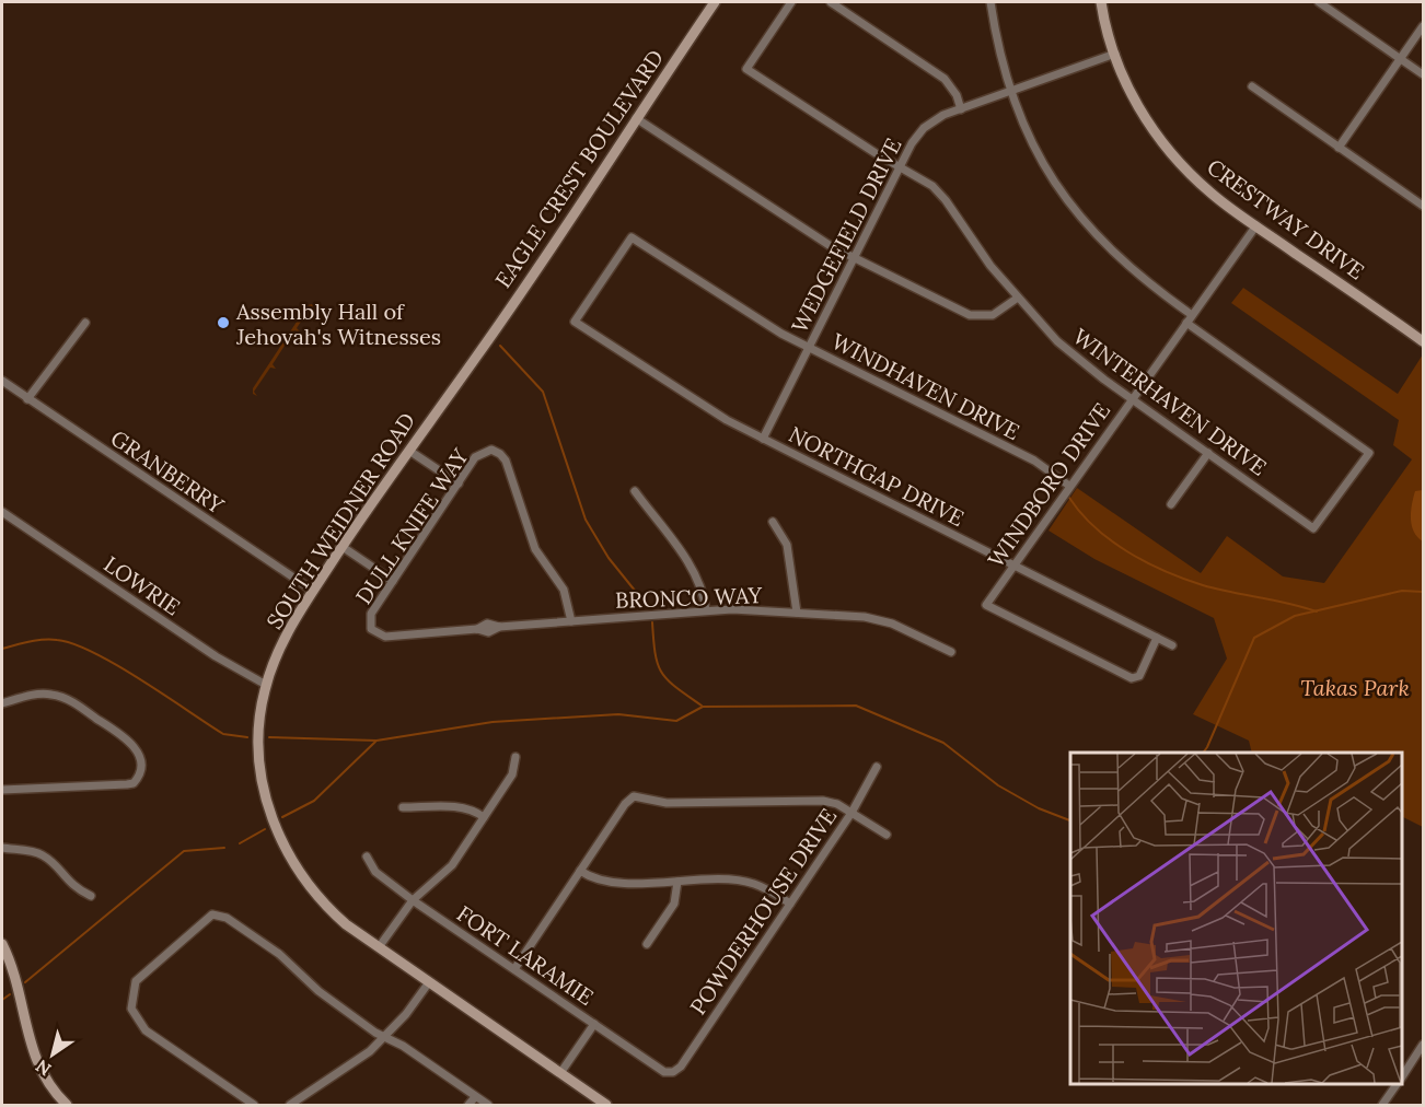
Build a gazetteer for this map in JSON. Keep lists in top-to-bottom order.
{
  "streets": {
    "main road": ["EAGLE CREST BOULEVARD", "CRESTWAY DRIVE", "SOUTH WEIDNER ROAD"],
    "street": [
      "WEDGEFIELD DRIVE",
      "WINDHAVEN DRIVE",
      "WINTERHAVEN DRIVE",
      "GRANBERRY",
      "NORTHGAP DRIVE",
      "WINDBORO DRIVE",
      "DULL KNIFE WAY",
      "LOWRIE",
      "BRONCO WAY",
      "POWDERHOUSE DRIVE",
      "FORT LARAMIE"
    ]
  },
  "crossings": [
    ["EAGLE CREST BOULEVARD", "SOUTH WEIDNER ROAD"],
    ["CRESTWAY DRIVE", "WEDGEFIELD DRIVE"],
    ["CRESTWAY DRIVE", "WINDBORO DRIVE"],
    ["WEDGEFIELD DRIVE", "WINDHAVEN DRIVE"],
    ["WEDGEFIELD DRIVE", "WINTERHAVEN DRIVE"],
    ["WEDGEFIELD DRIVE", "NORTHGAP DRIVE"],
    ["WINDHAVEN DRIVE", "NORTHGAP DRIVE"],
    ["WINDHAVEN DRIVE", "WINDBORO DRIVE"],
    ["WINTERHAVEN DRIVE", "WINDBORO DRIVE"],
    ["GRANBERRY", "SOUTH WEIDNER ROAD"],
    ["NORTHGAP DRIVE", "WINDBORO DRIVE"],
    ["SOUTH WEIDNER ROAD", "LOWRIE"],
    ["DULL KNIFE WAY", "BRONCO WAY"],
    ["POWDERHOUSE DRIVE", "FORT LARAMIE"]
  ],
  "parks": ["Takas Park"],
  "places": ["Assembly Hall of Jehovah's Witnesses"],
  "north": "bottom left"
}
